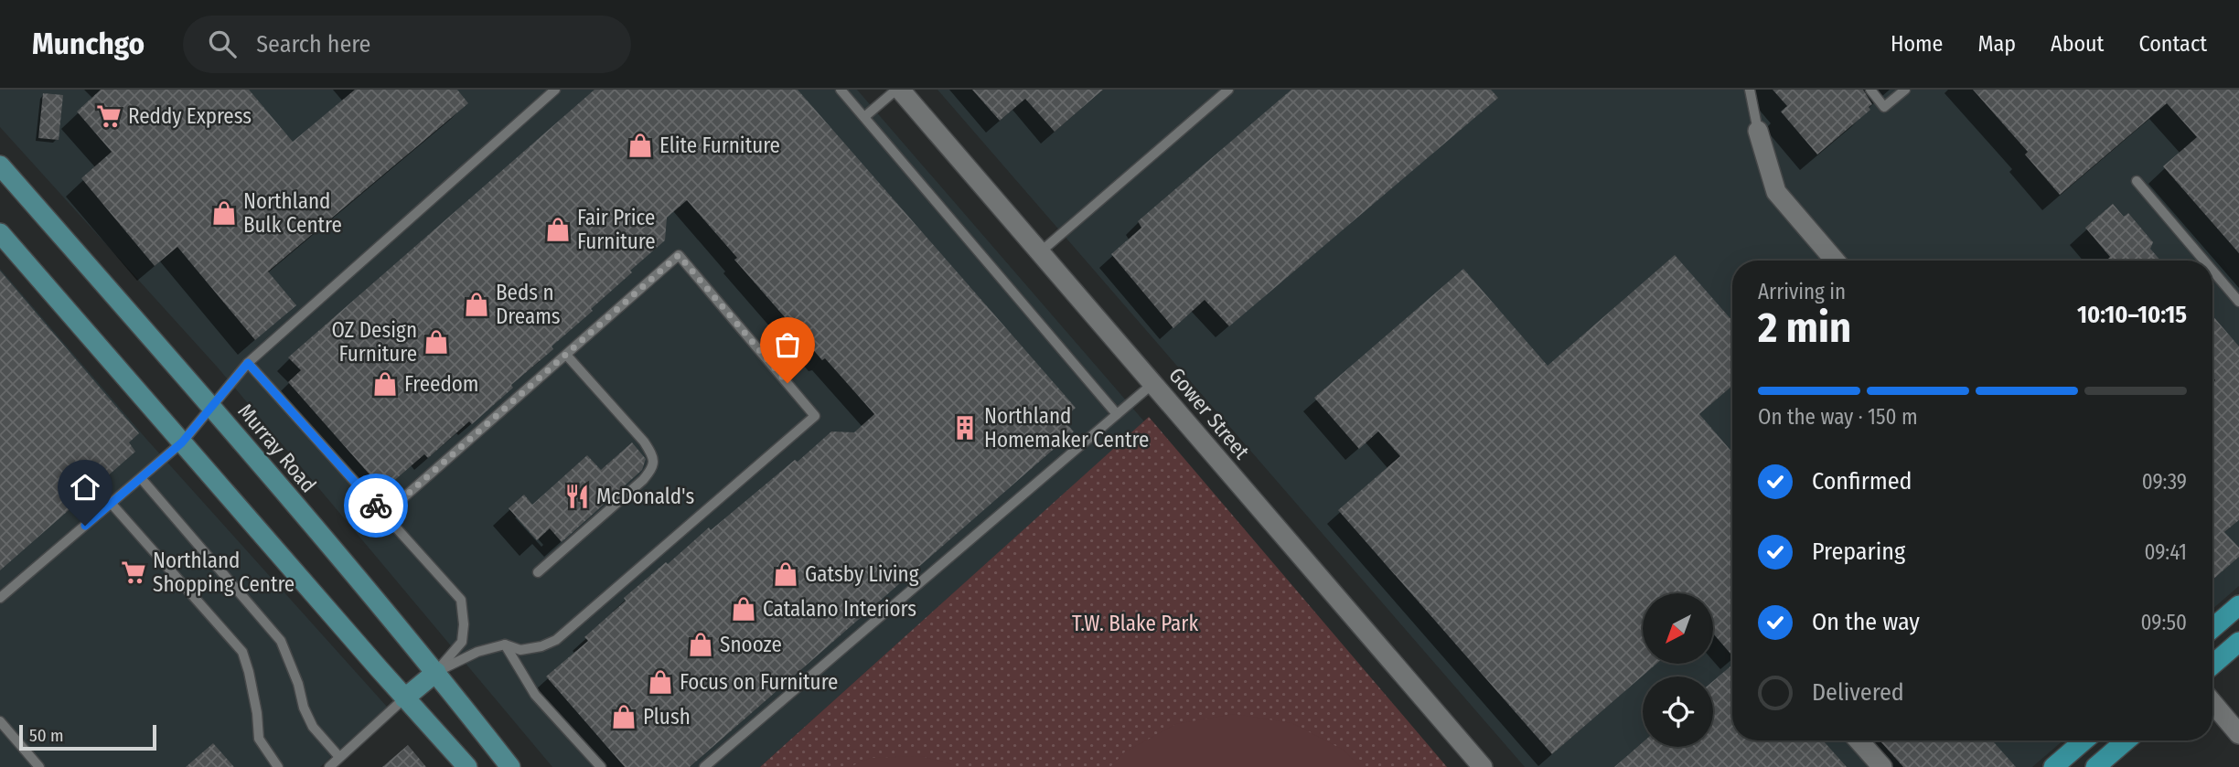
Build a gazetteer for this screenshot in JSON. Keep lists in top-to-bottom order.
{
  "streets": {
    "main road": ["Murray Road"],
    "street": ["Gower Street"]
  },
  "parks": ["T.W. Blake Park"],
  "places": {
    "supermarket": ["Reddy Express", "Northland Shopping Centre"],
    "shop": [
      "Elite Furniture",
      "Northland Bulk Centre",
      "Fair Price Furniture",
      "Beds n Dreams",
      "OZ Design Furniture",
      "Freedom",
      "Gatsby Living",
      "Catalano Interiors",
      "Snooze",
      "Focus on Furniture",
      "Plush"
    ],
    "building": ["Northland Homemaker Centre"],
    "restaurant": ["McDonald's"]
  },
  "scale_bar": "50 m",
  "north": "bottom left",
  "page": {
    "header": "Munchgo",
    "search": "Search here",
    "nav": [
      "Home",
      "Map",
      "About",
      "Contact"
    ],
    "heading": ["2 min", "Arriving in", "10:10–10:15"],
    "bar": "On the way · 150 m",
    "list": [
      ["Confirmed", "09:39"],
      ["Preparing", "09:41"],
      ["On the way", "09:50"],
      "Delivered"
    ],
    "scale": "50 m"
  }
}
